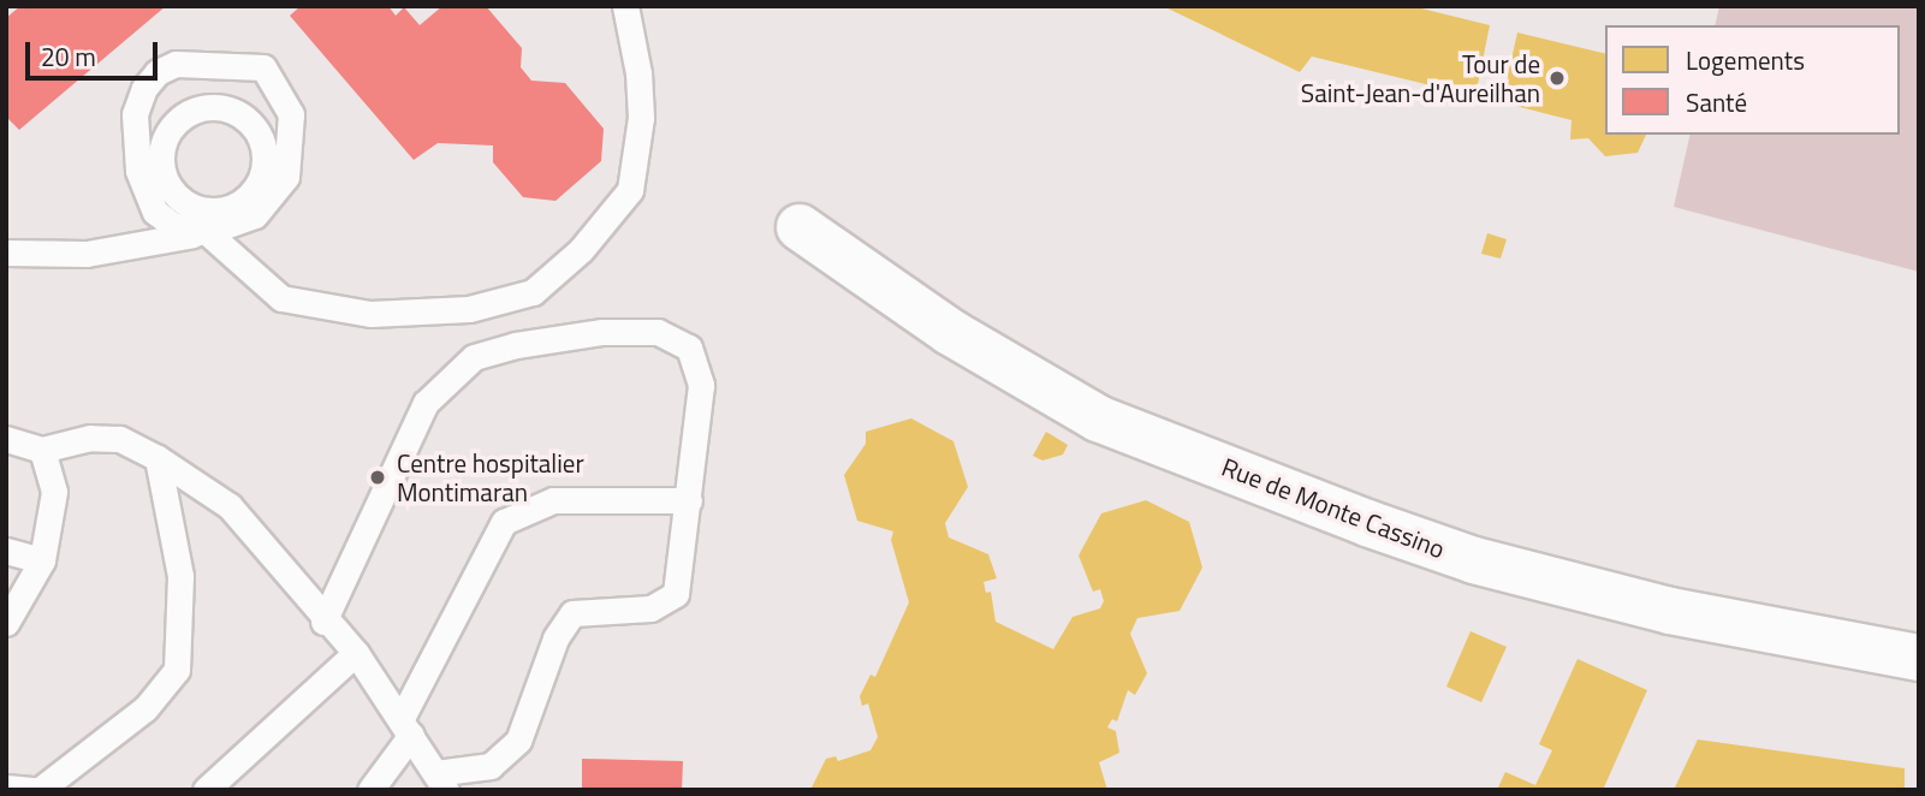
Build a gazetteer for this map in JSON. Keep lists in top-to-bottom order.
{
  "streets": {
    "street": ["Rue de Monte Cassino"]
  },
  "places": ["Tour de Saint-Jean-d'Aureilhan", "Centre hospitalier Montimaran"],
  "legend": ["Logements", "Santé"],
  "scale_bar": "20 m"
}
